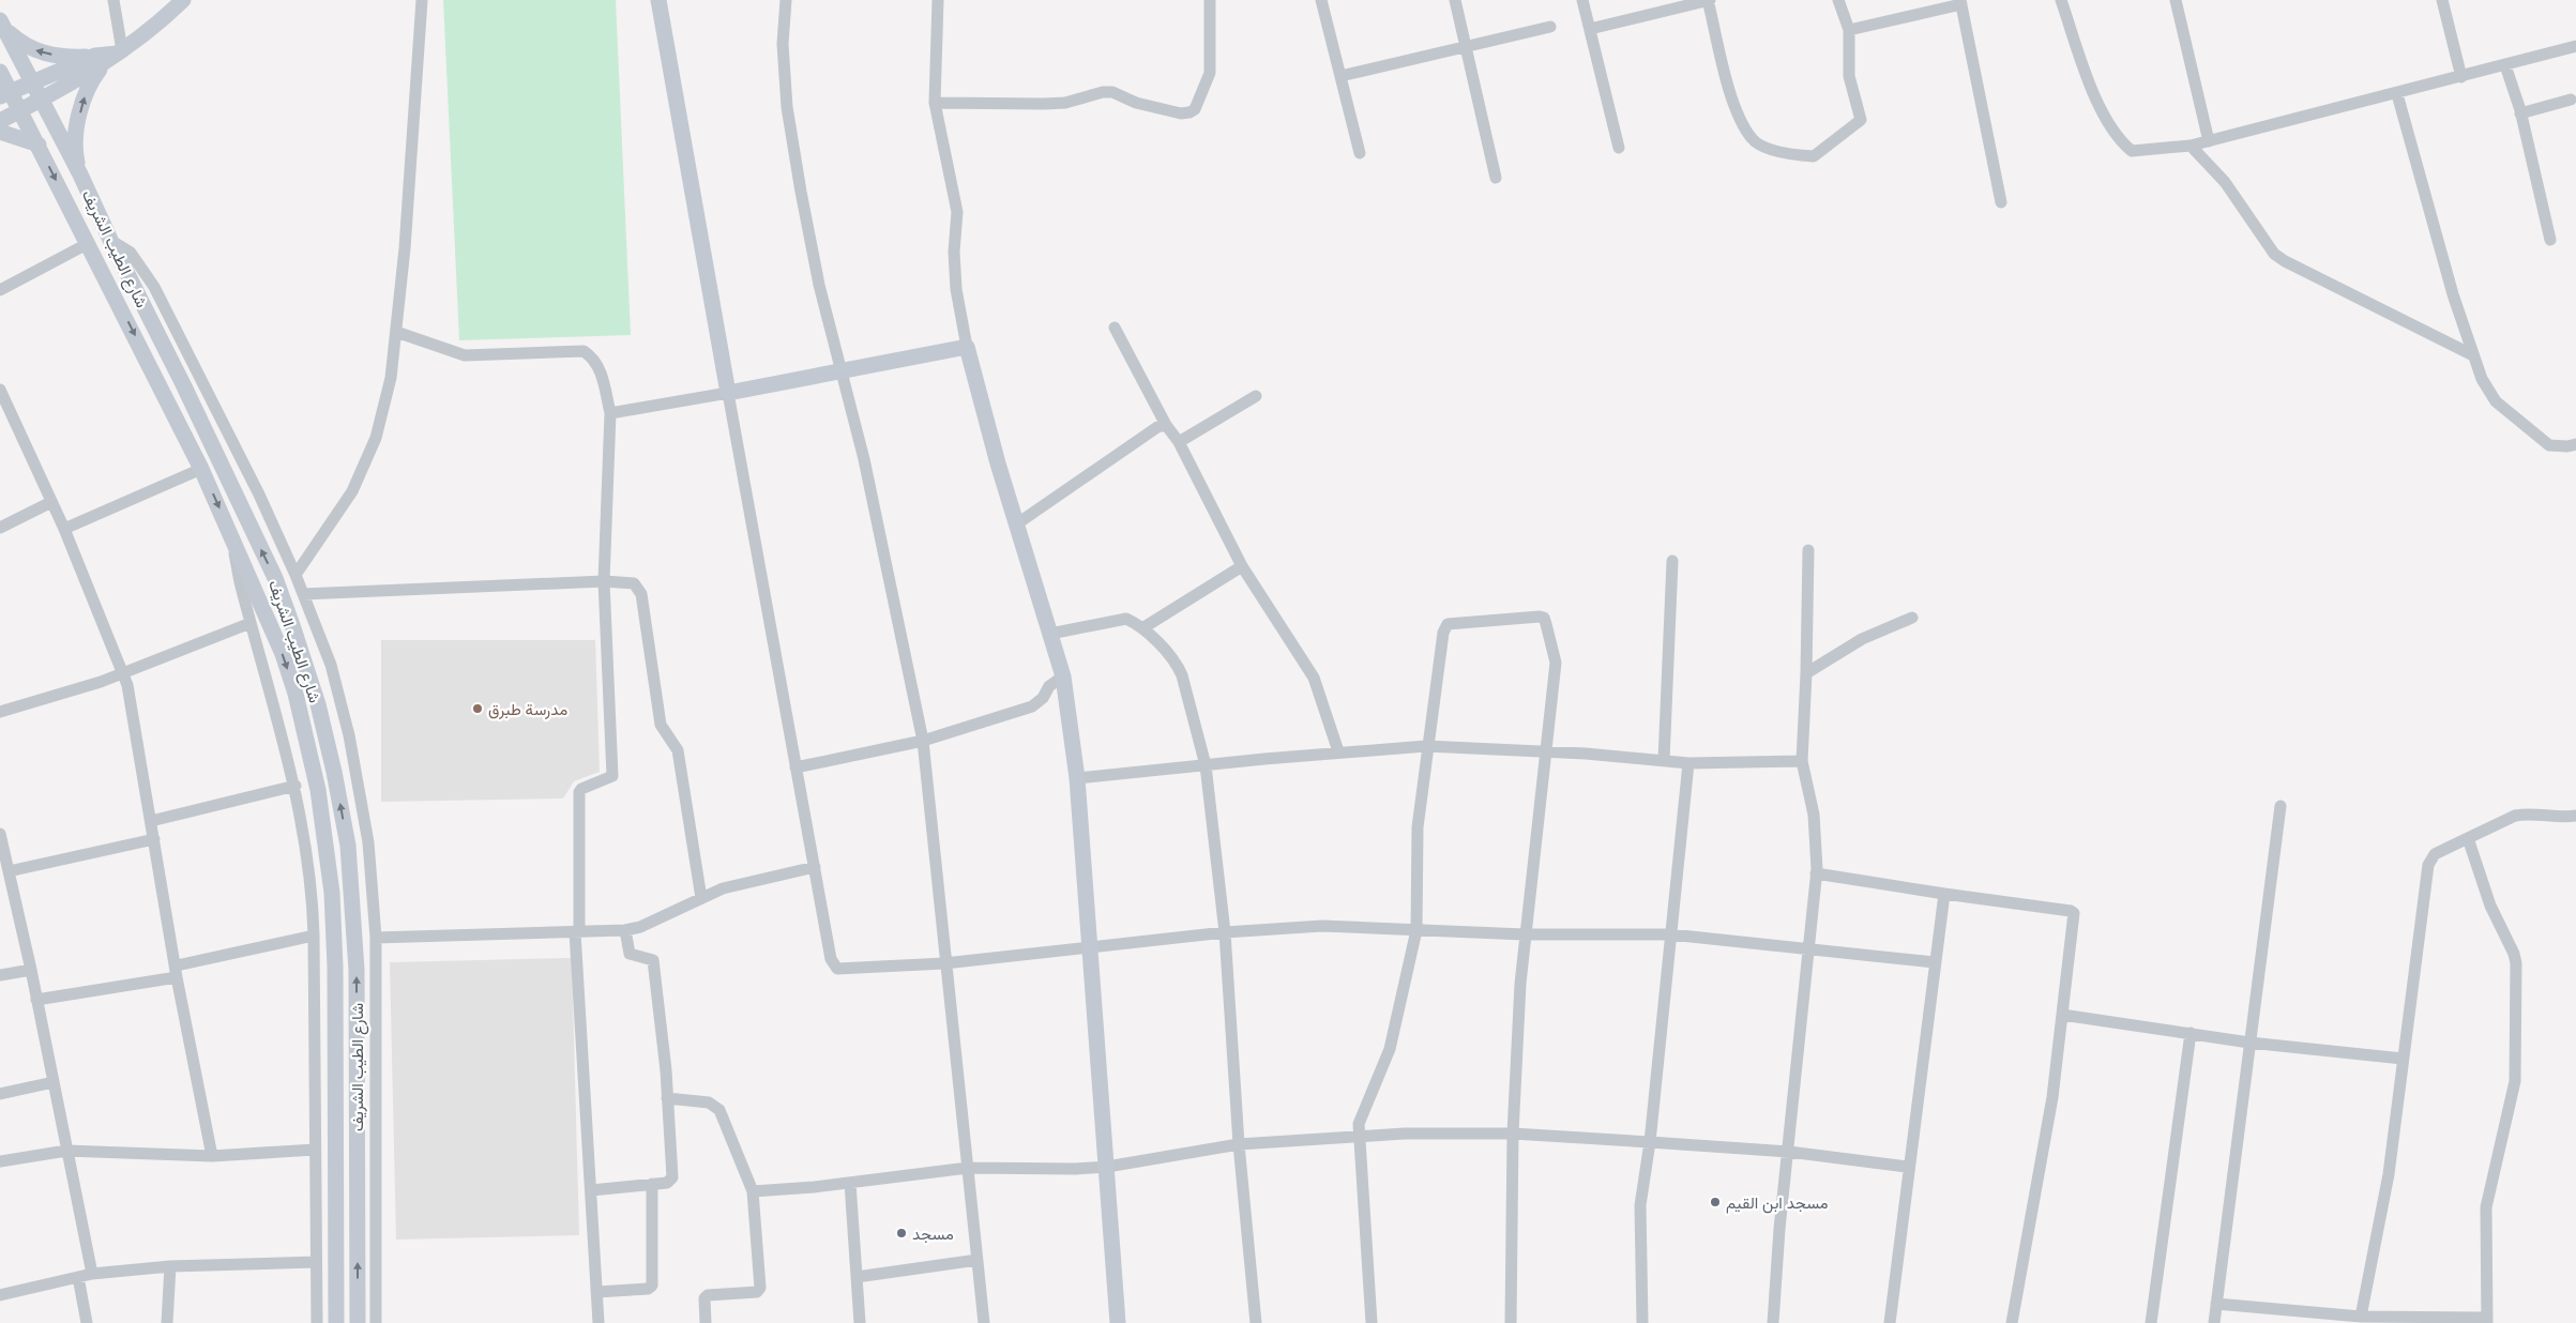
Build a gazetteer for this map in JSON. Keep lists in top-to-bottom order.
{
  "streets": {
    "main road": ["شارع الطيب الشريف"]
  },
  "places": ["مدرسة طبرق", "مسجد ابن القيم", "مسجد"]
}
